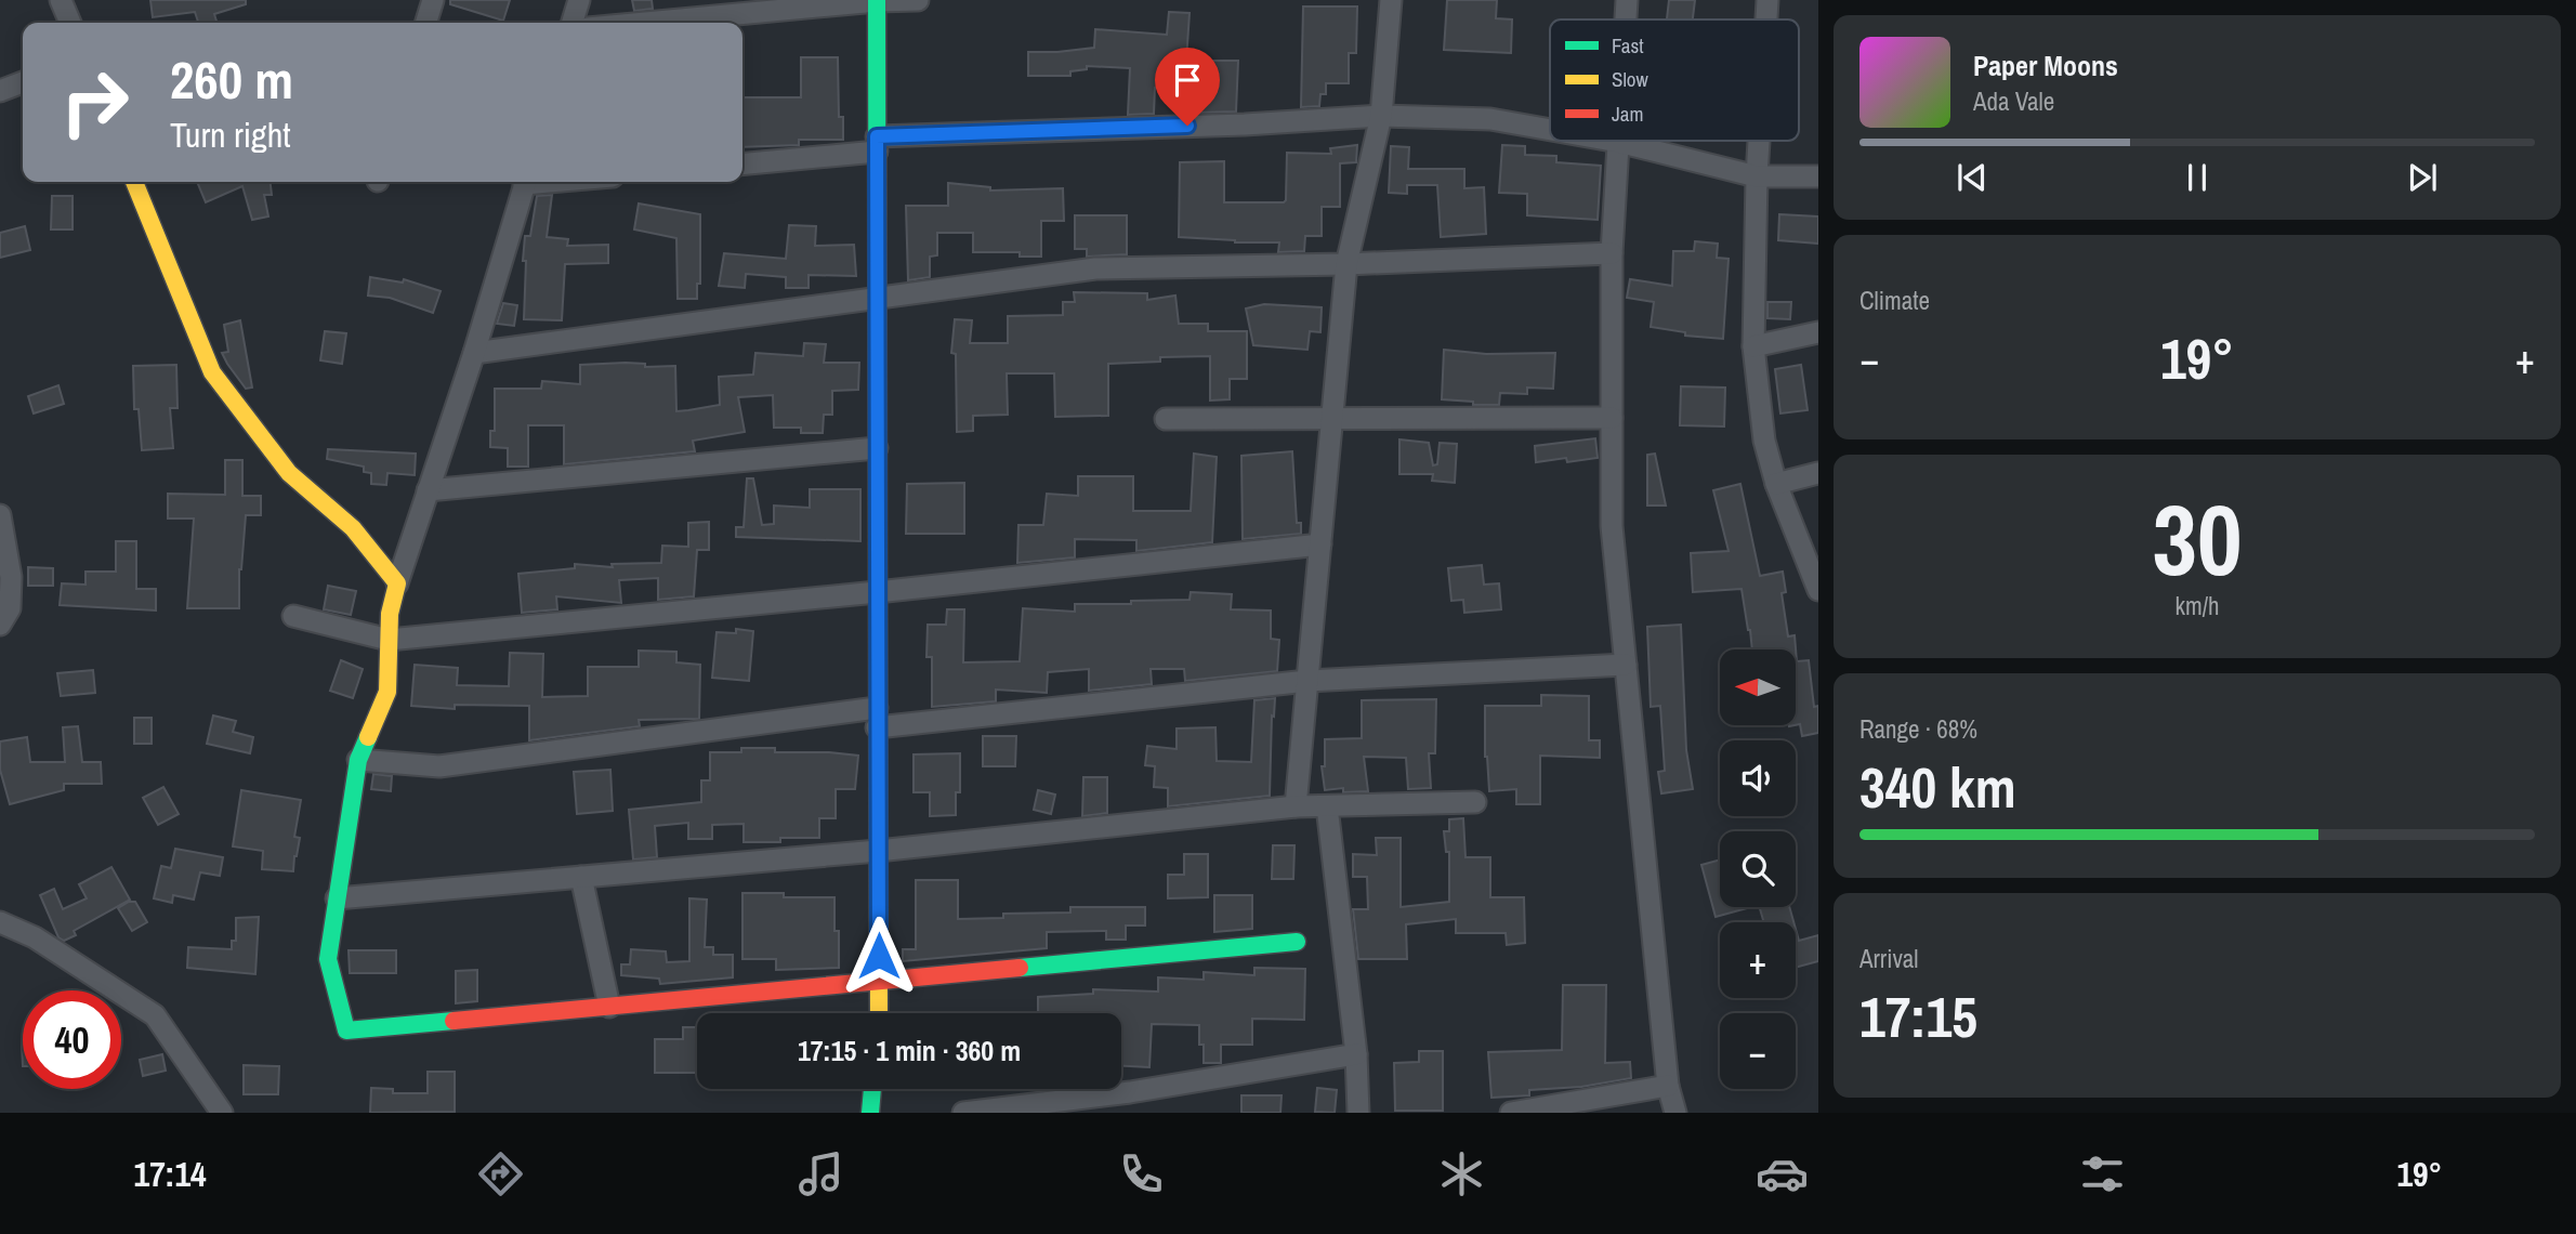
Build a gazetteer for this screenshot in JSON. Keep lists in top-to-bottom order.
{
  "legend": ["Fast", "Slow", "Jam"],
  "north": "left",
  "page": {
    "turn": ["260 m", "Turn right"],
    "song": ["Paper Moons", "Ada Vale"],
    "tile": [
      "Climate",
      ["30", "km/h"],
      ["Range · 68%", "340 km"],
      ["Arrival", "17:15"]
    ],
    "heat": ["−", "19°", "+"],
    "map_buttons": ["+", "−"],
    "limit": "40",
    "trip": "17:15 · 1 min · 360 m",
    "tabs": ["17:14", "19°"]
  }
}
